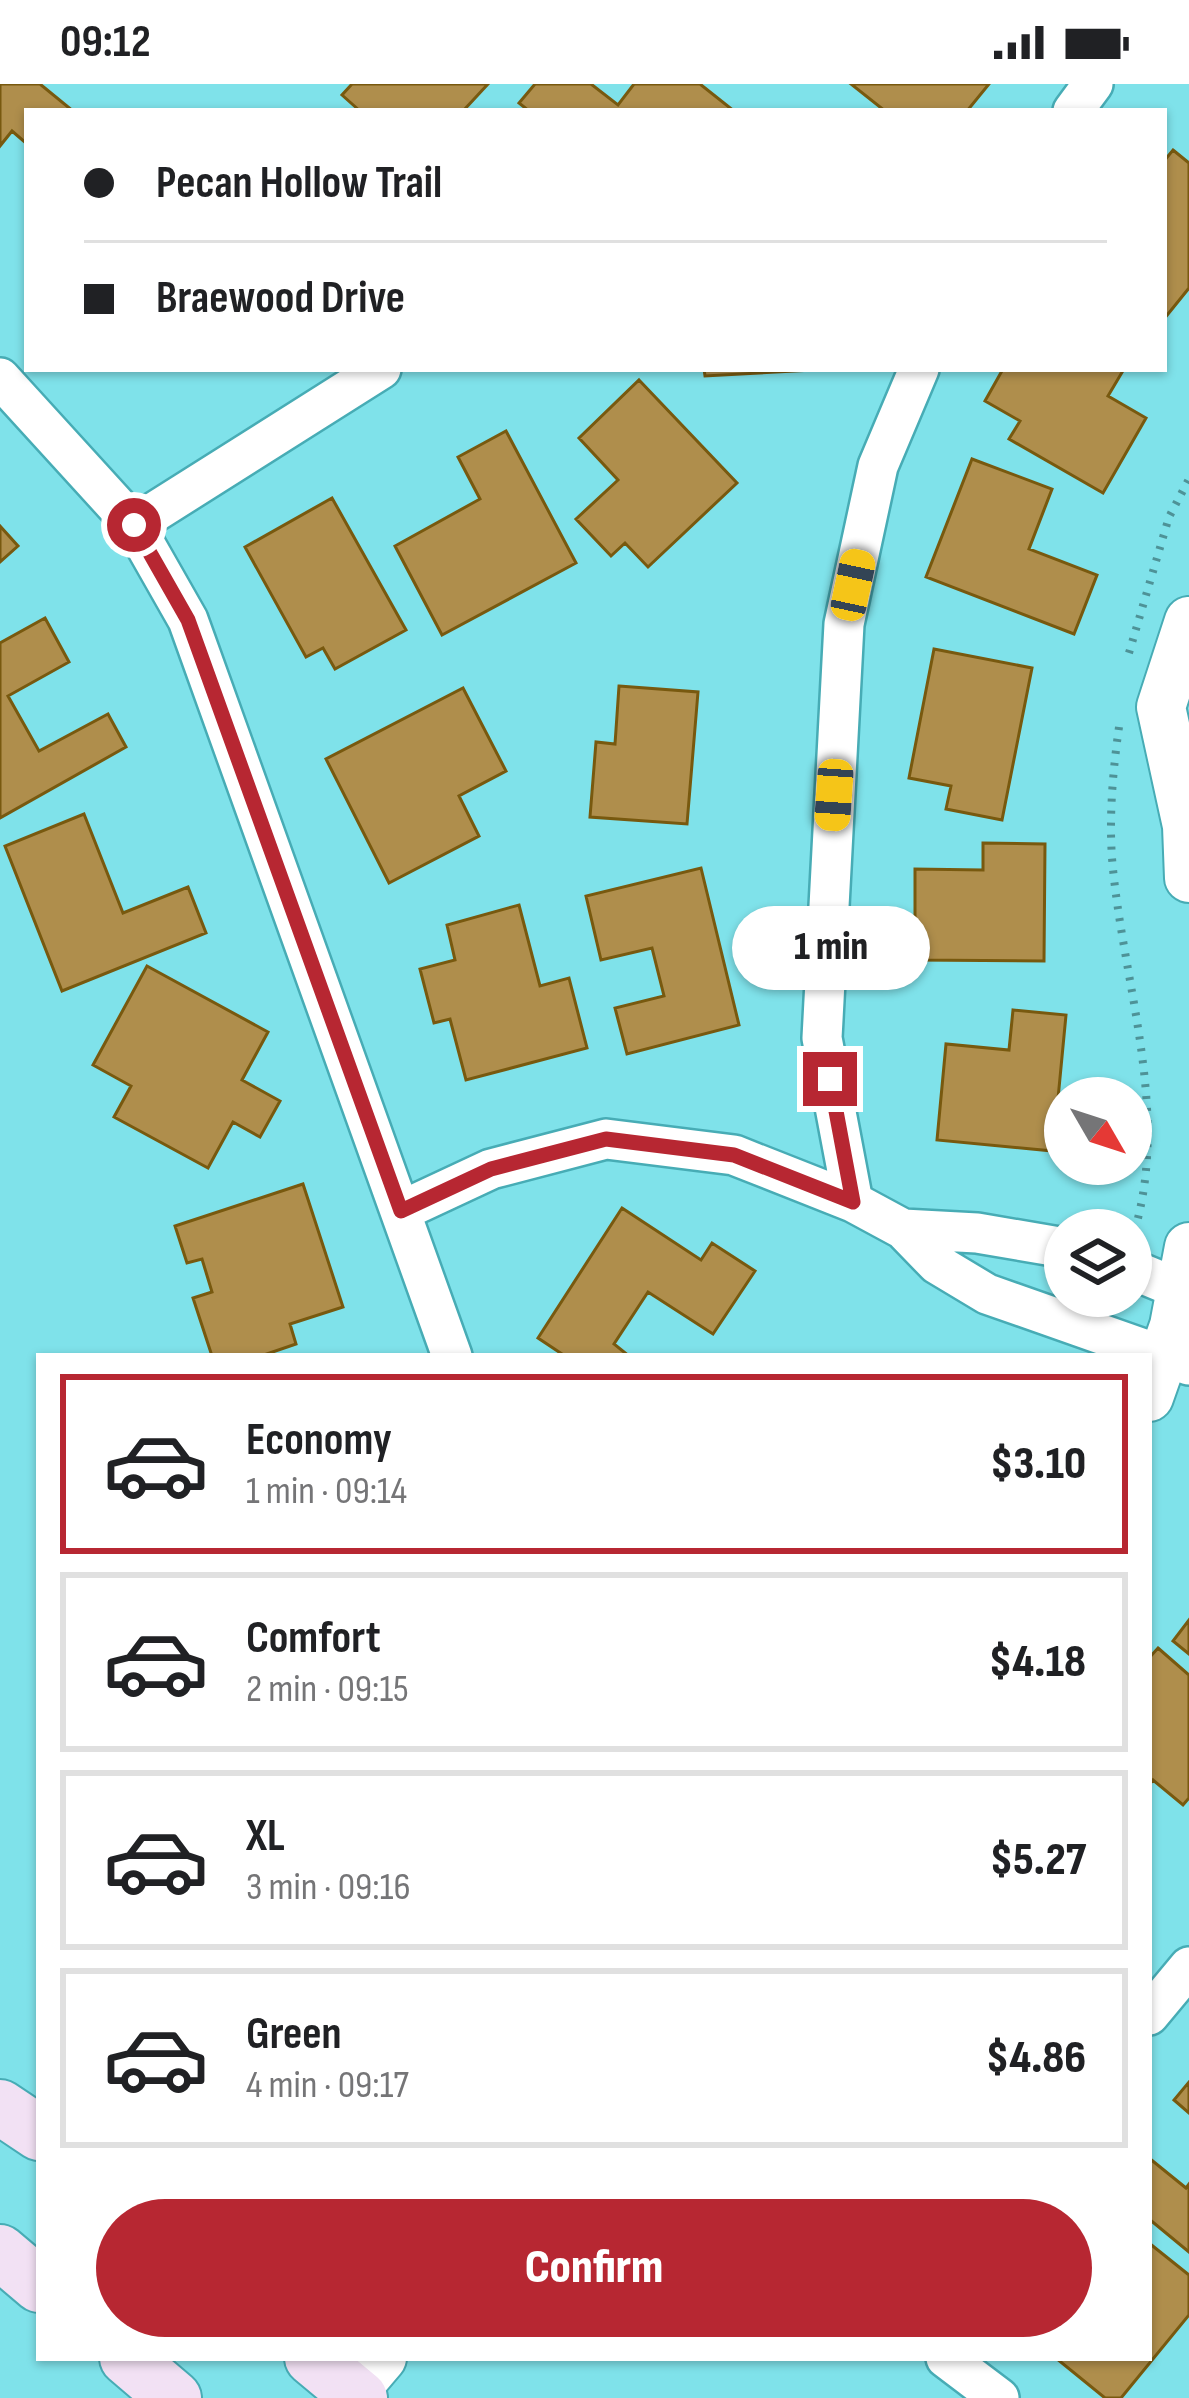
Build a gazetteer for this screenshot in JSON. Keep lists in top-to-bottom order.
{
  "north": "bottom right",
  "page": {
    "status": "09:12",
    "banner": ["Pecan Hollow Trail", "Braewood Drive"],
    "bubble": "1 min",
    "list": [
      {
        "name": "Economy",
        "note": "1 min · 09:14",
        "value": "$3.10"
      },
      {
        "name": "Comfort",
        "note": "2 min · 09:15",
        "value": "$4.18"
      },
      {
        "name": "XL",
        "note": "3 min · 09:16",
        "value": "$5.27"
      },
      {
        "name": "Green",
        "note": "4 min · 09:17",
        "value": "$4.86"
      }
    ],
    "buttons": "Confirm"
  }
}
